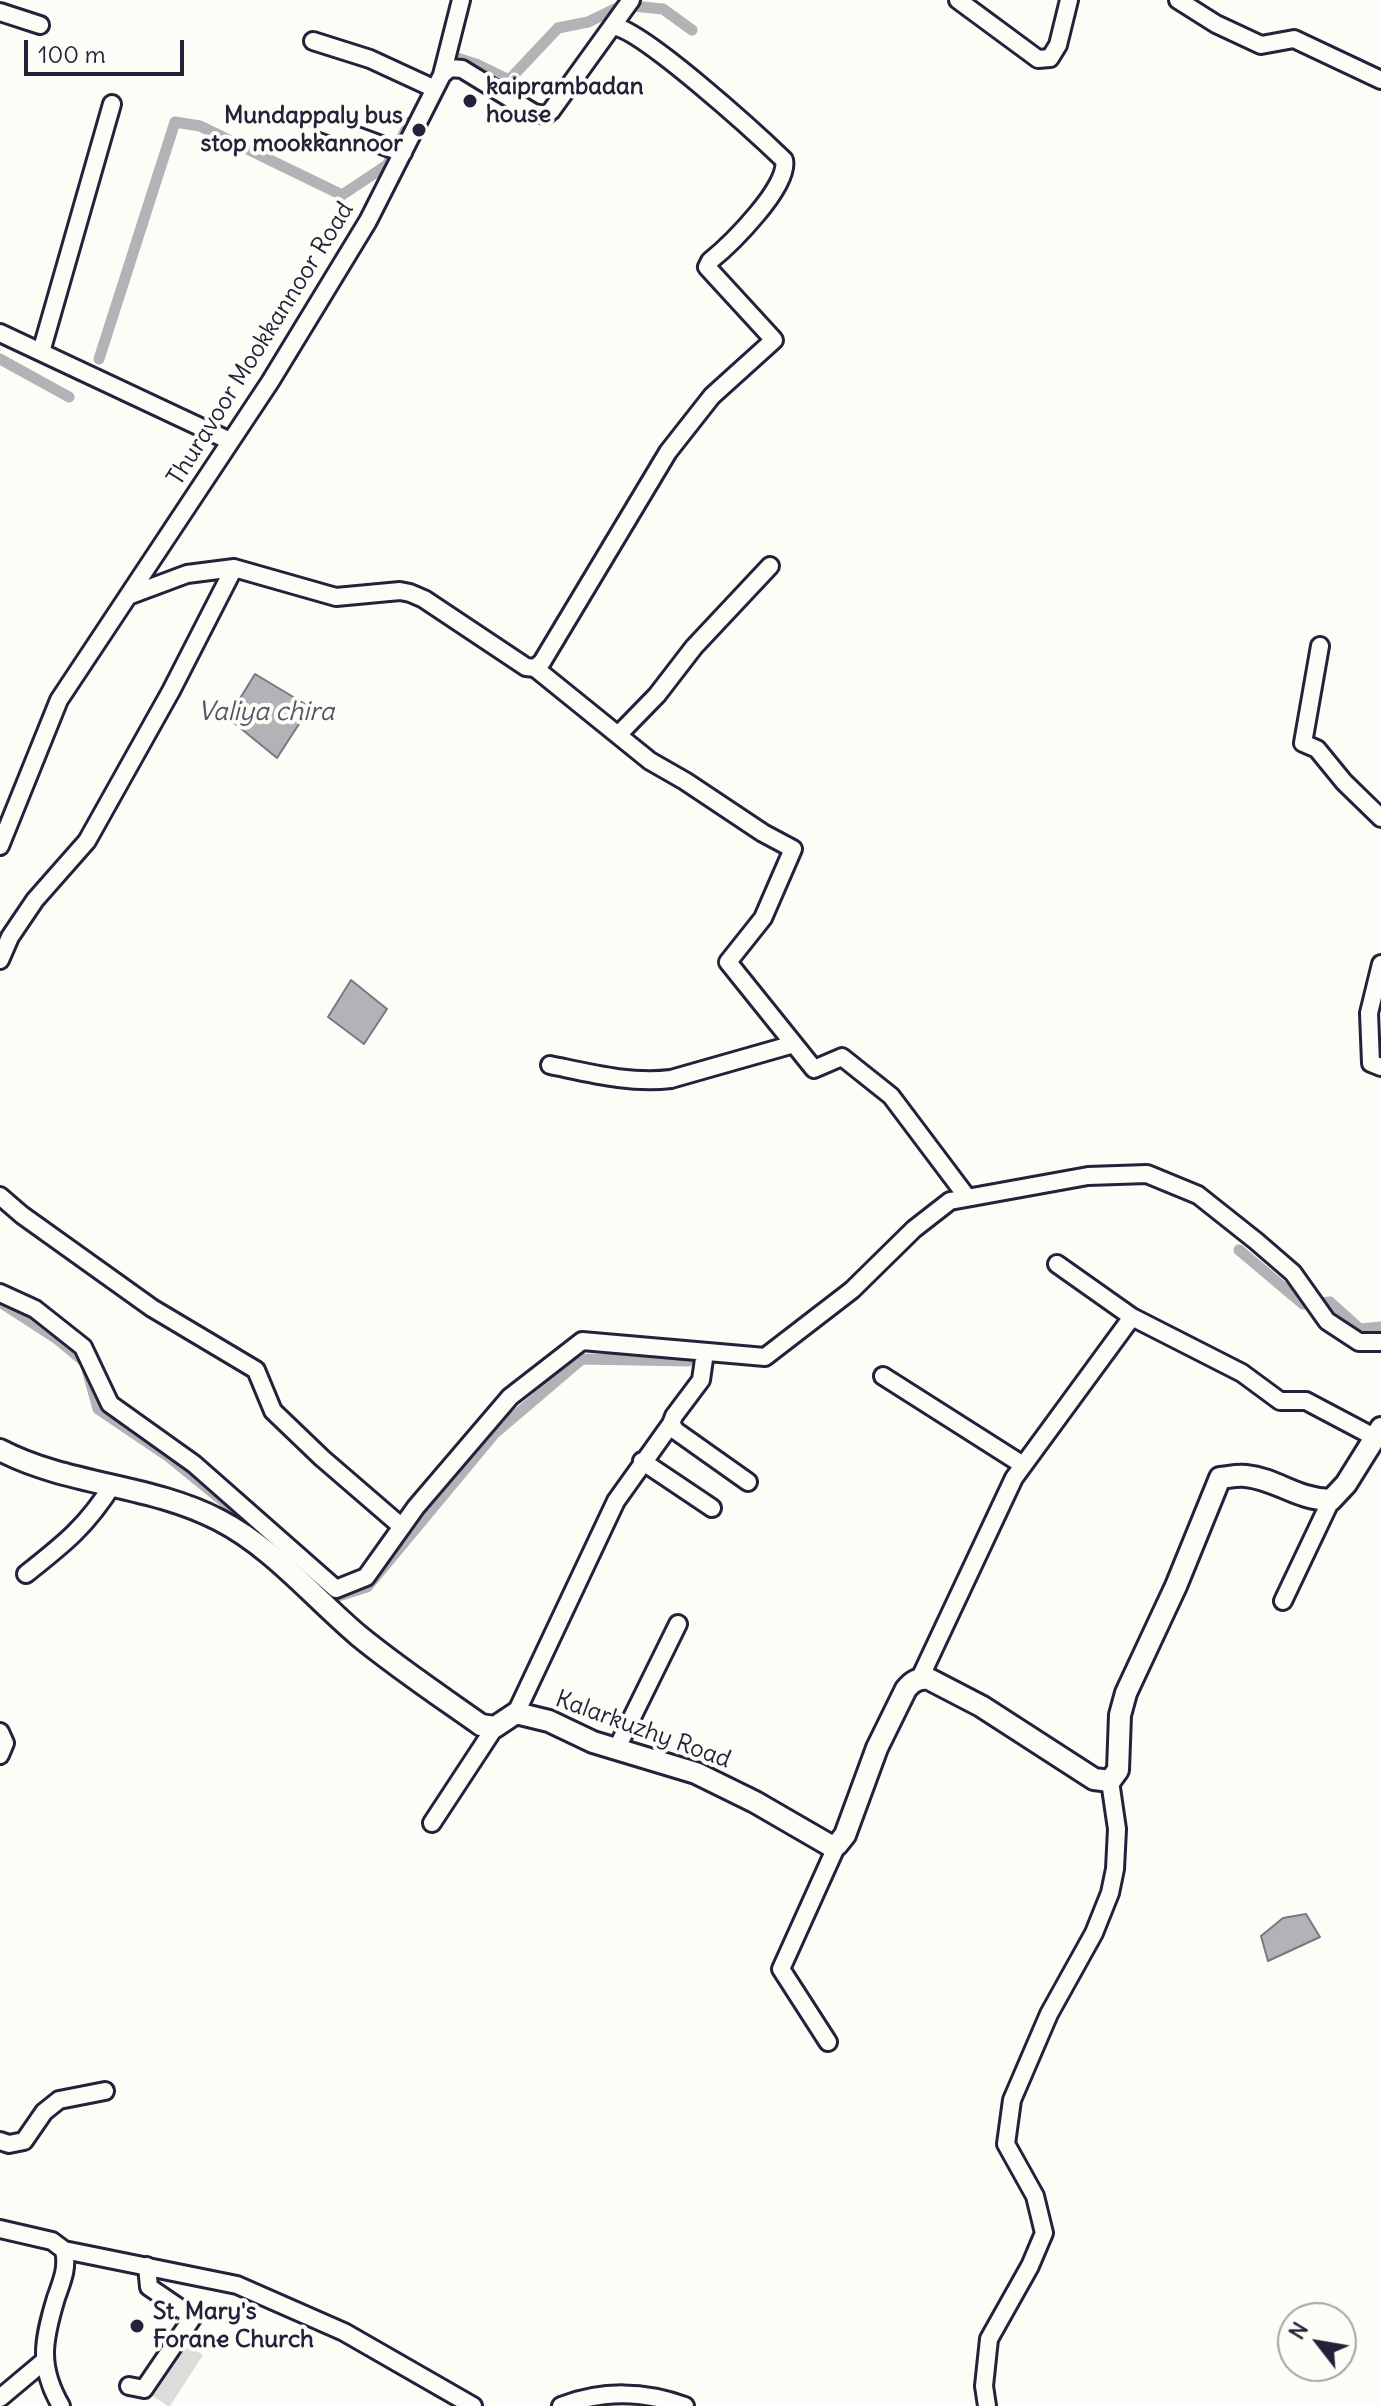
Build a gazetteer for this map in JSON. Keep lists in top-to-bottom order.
{
  "streets": {
    "main road": ["Kalarkuzhy Road"],
    "street": ["Thuravoor Mookkannoor Road"]
  },
  "water": ["Valiya chira"],
  "places": ["kaiprambadan house", "Mundappaly bus stop mookkannoor", "St. Mary's Forane Church"],
  "scale_bar": "100 m",
  "north": "top left"
}
